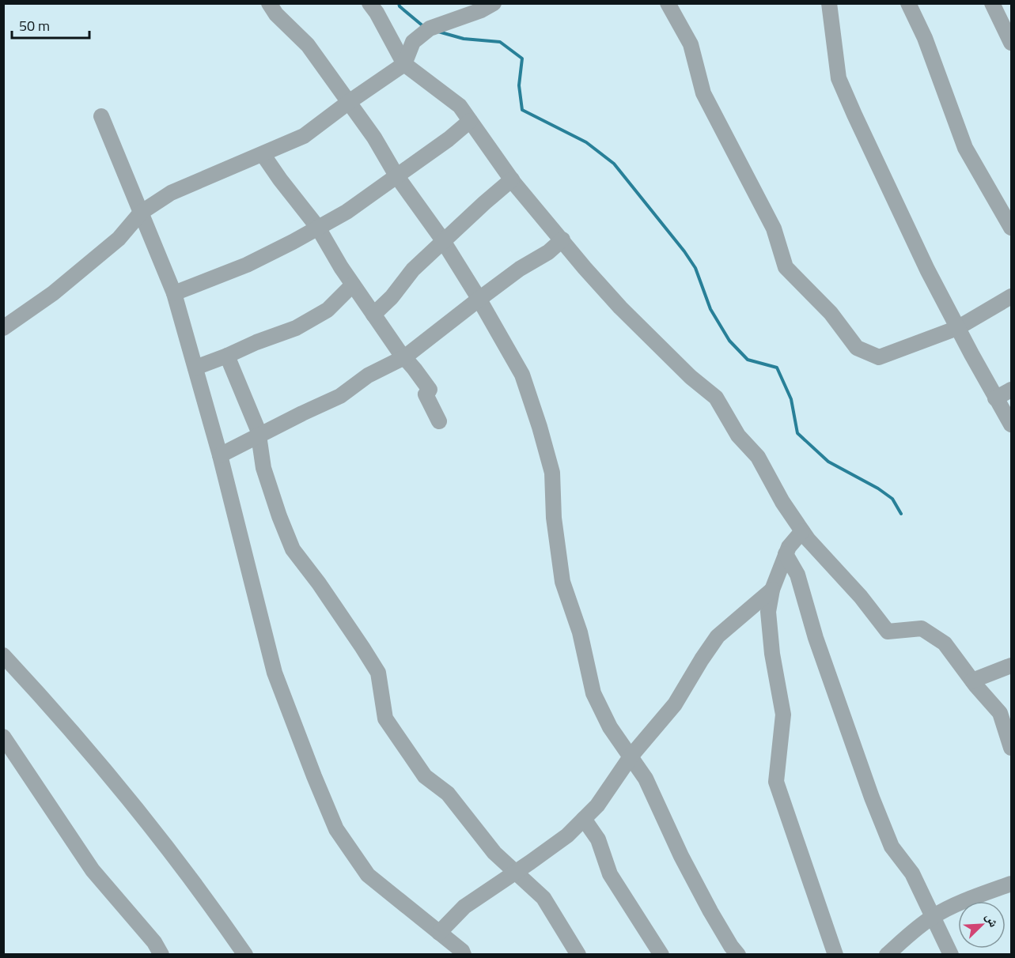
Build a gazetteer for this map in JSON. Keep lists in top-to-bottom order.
{
  "scale_bar": "50 m",
  "north": "top right"
}
